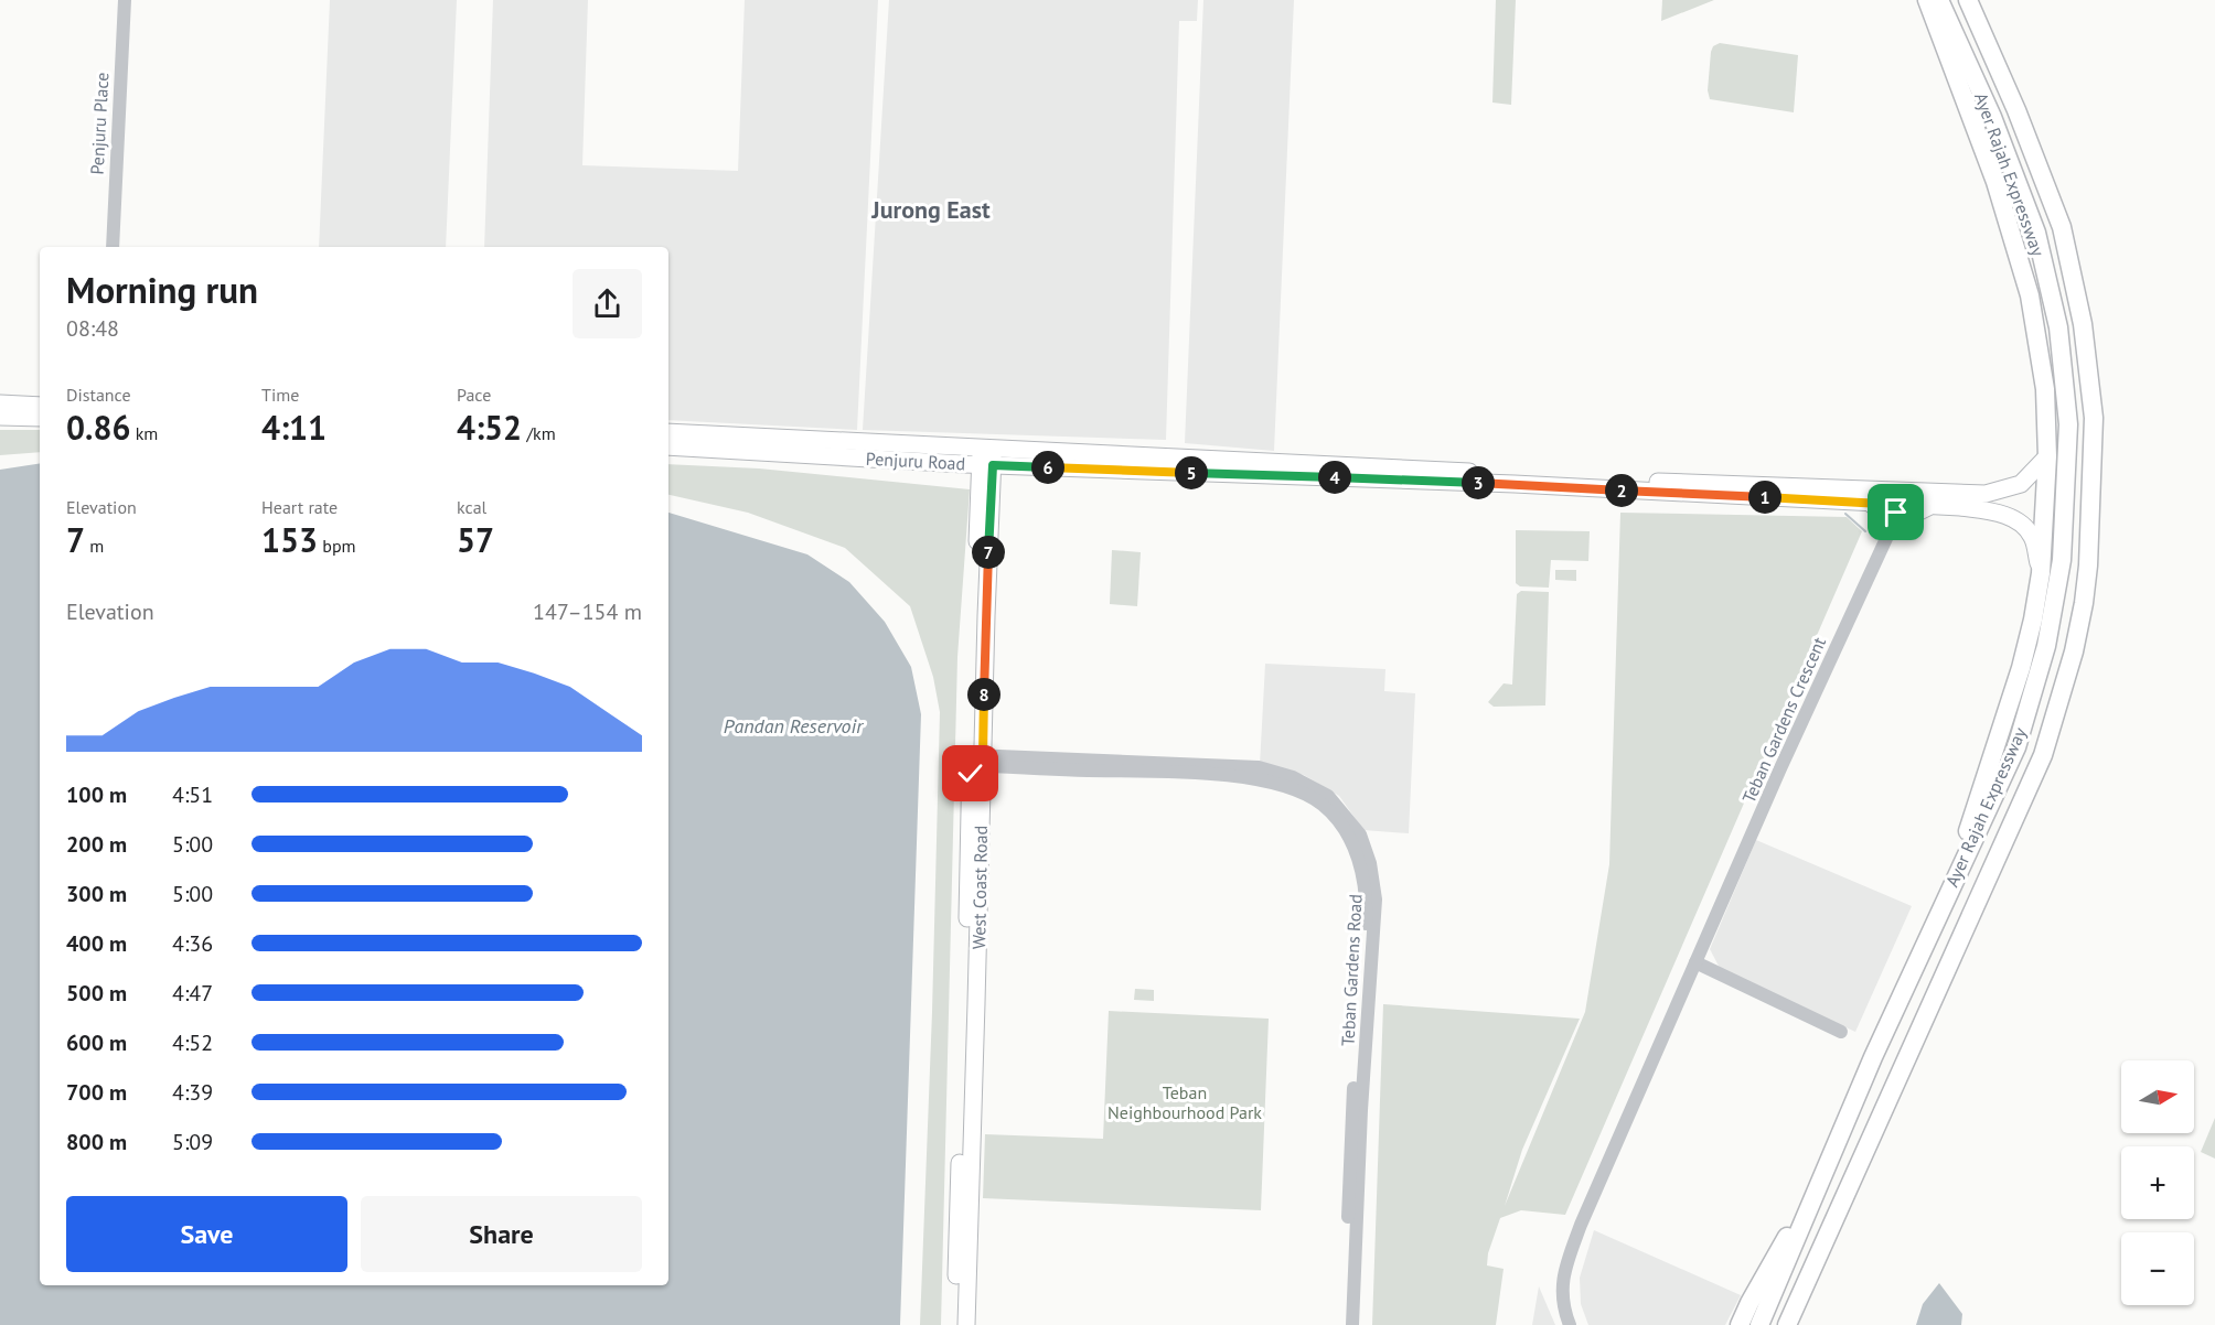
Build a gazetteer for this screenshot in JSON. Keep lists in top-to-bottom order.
{
  "streets": {
    "highway": ["Ayer Rajah Expressway"],
    "main road": ["Penjuru Road", "West Coast Road"],
    "street": ["Penjuru Place", "Teban Gardens Crescent", "Teban Gardens Road"]
  },
  "crossings": [
    ["Penjuru Road", "Teban Gardens Crescent"],
    ["Penjuru Road", "West Coast Road"],
    ["West Coast Road", "Teban Gardens Road"]
  ],
  "districts": ["Jurong East"],
  "water": ["Pandan Reservoir"],
  "parks": ["Teban Neighbourhood Park"],
  "north": "right",
  "page": {
    "heading": ["Morning run", "08:48"],
    "stats": [
      ["Distance", "0.86 km"],
      ["Time", "4:11"],
      ["Pace", "4:52 /km"],
      ["Elevation", "7 m"],
      ["Heart rate", "153 bpm"],
      ["kcal", "57"]
    ],
    "pins": [
      "6",
      "5",
      "4",
      "3",
      "2",
      "1",
      "7",
      "8"
    ],
    "chart": ["Elevation", "147–154 m"],
    "list": [
      {
        "name": "100 m",
        "note": "4:51"
      },
      {
        "name": "200 m",
        "note": "5:00"
      },
      {
        "name": "300 m",
        "note": "5:00"
      },
      {
        "name": "400 m",
        "note": "4:36"
      },
      {
        "name": "500 m",
        "note": "4:47"
      },
      {
        "name": "600 m",
        "note": "4:52"
      },
      {
        "name": "700 m",
        "note": "4:39"
      },
      {
        "name": "800 m",
        "note": "5:09"
      }
    ],
    "map_buttons": ["+", "−"],
    "buttons": ["Save", "Share"]
  }
}
